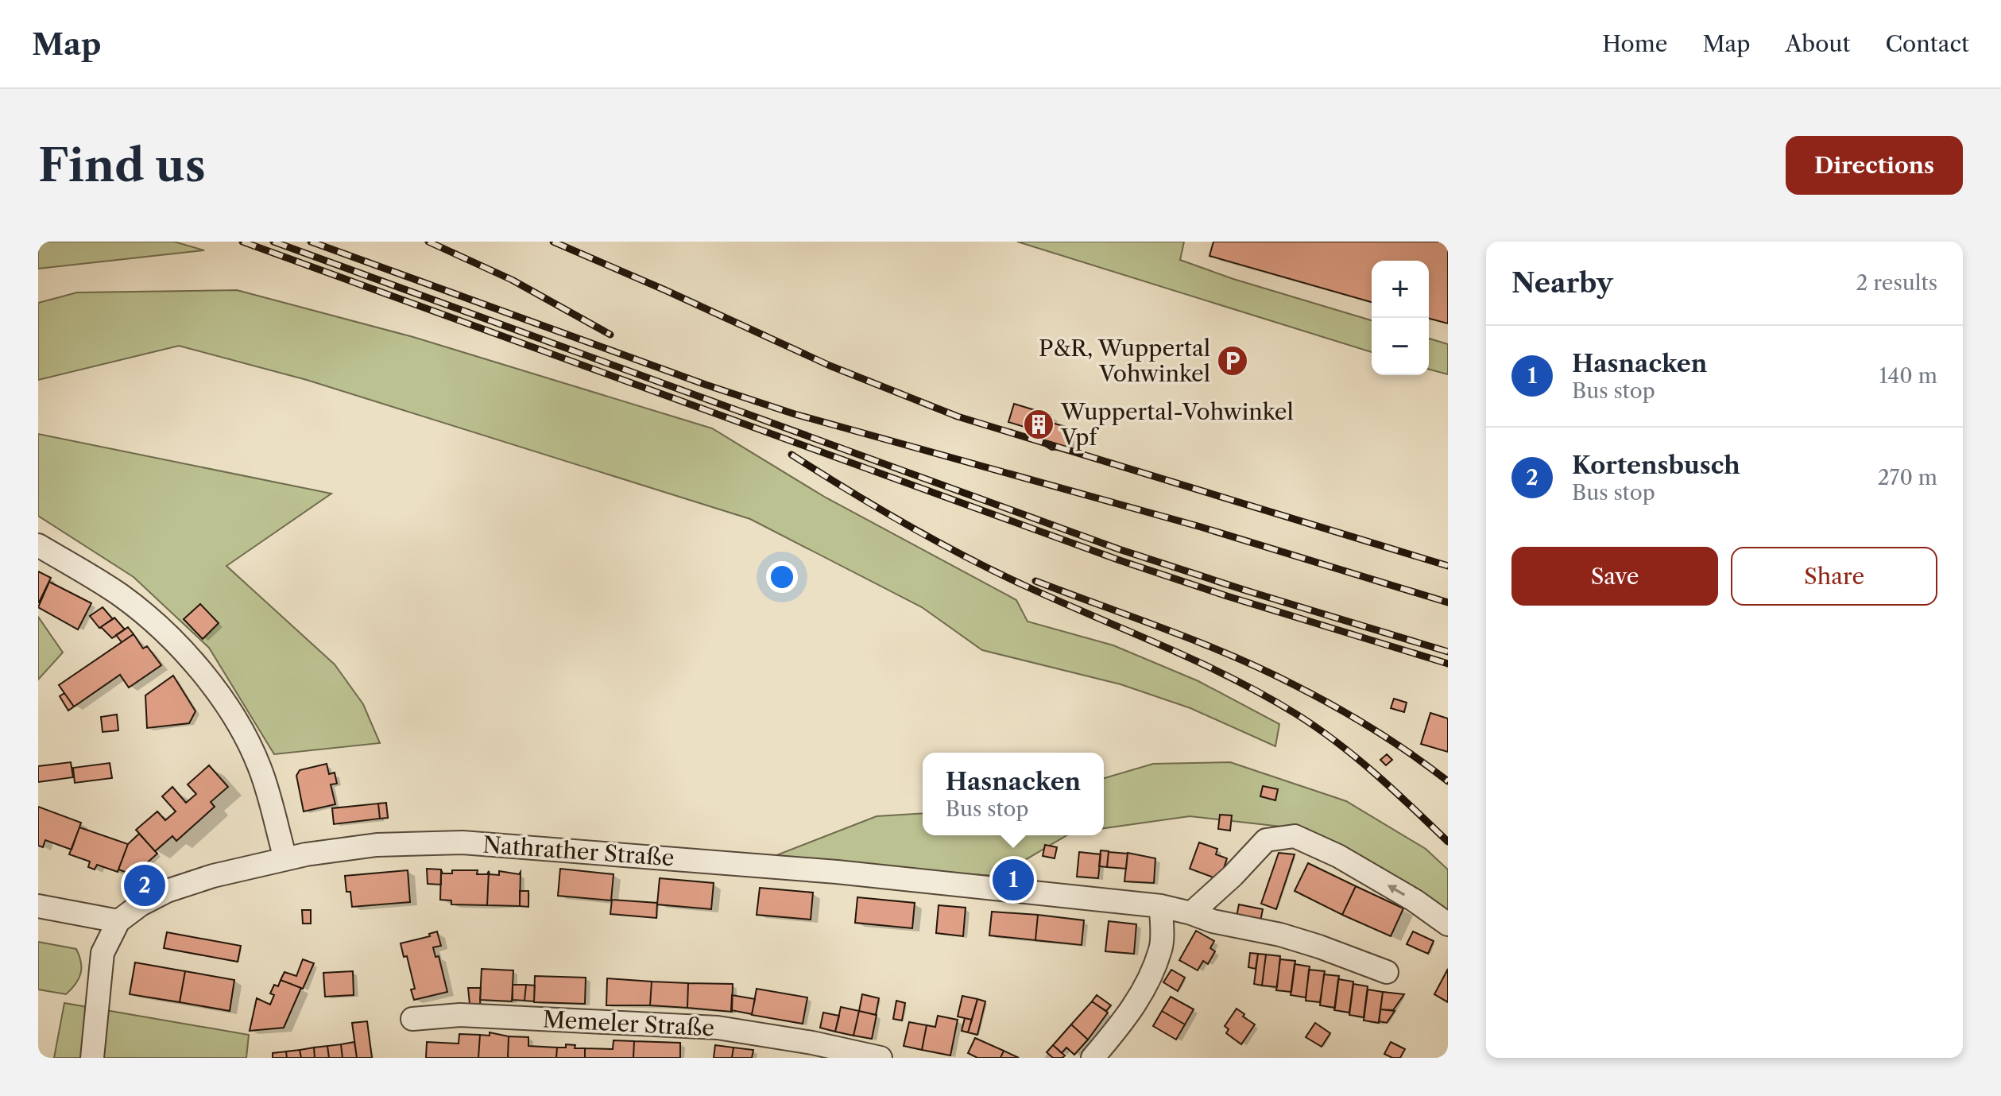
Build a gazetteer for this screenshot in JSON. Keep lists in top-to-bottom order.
{
  "streets": {
    "street": ["Nathrather Straße", "Memeler Straße"]
  },
  "places": {
    "parking": ["P&R, Wuppertal Vohwinkel"],
    "building": ["Wuppertal-Vohwinkel Vpf"]
  },
  "page": {
    "header": "Map",
    "nav": [
      "Home",
      "Map",
      "About",
      "Contact"
    ],
    "buttons": [
      "Directions",
      ["Save", "Share"]
    ],
    "title": "Find us",
    "heading": ["Nearby", "2 results"],
    "map_buttons": ["+", "−"],
    "list": [
      {
        "mark": "1",
        "name": "Hasnacken",
        "note": "Bus stop",
        "value": "140 m"
      },
      {
        "mark": "2",
        "name": "Kortensbusch",
        "note": "Bus stop",
        "value": "270 m"
      }
    ],
    "popup": ["Hasnacken", "Bus stop"],
    "pins": ["1", "2"]
  }
}
